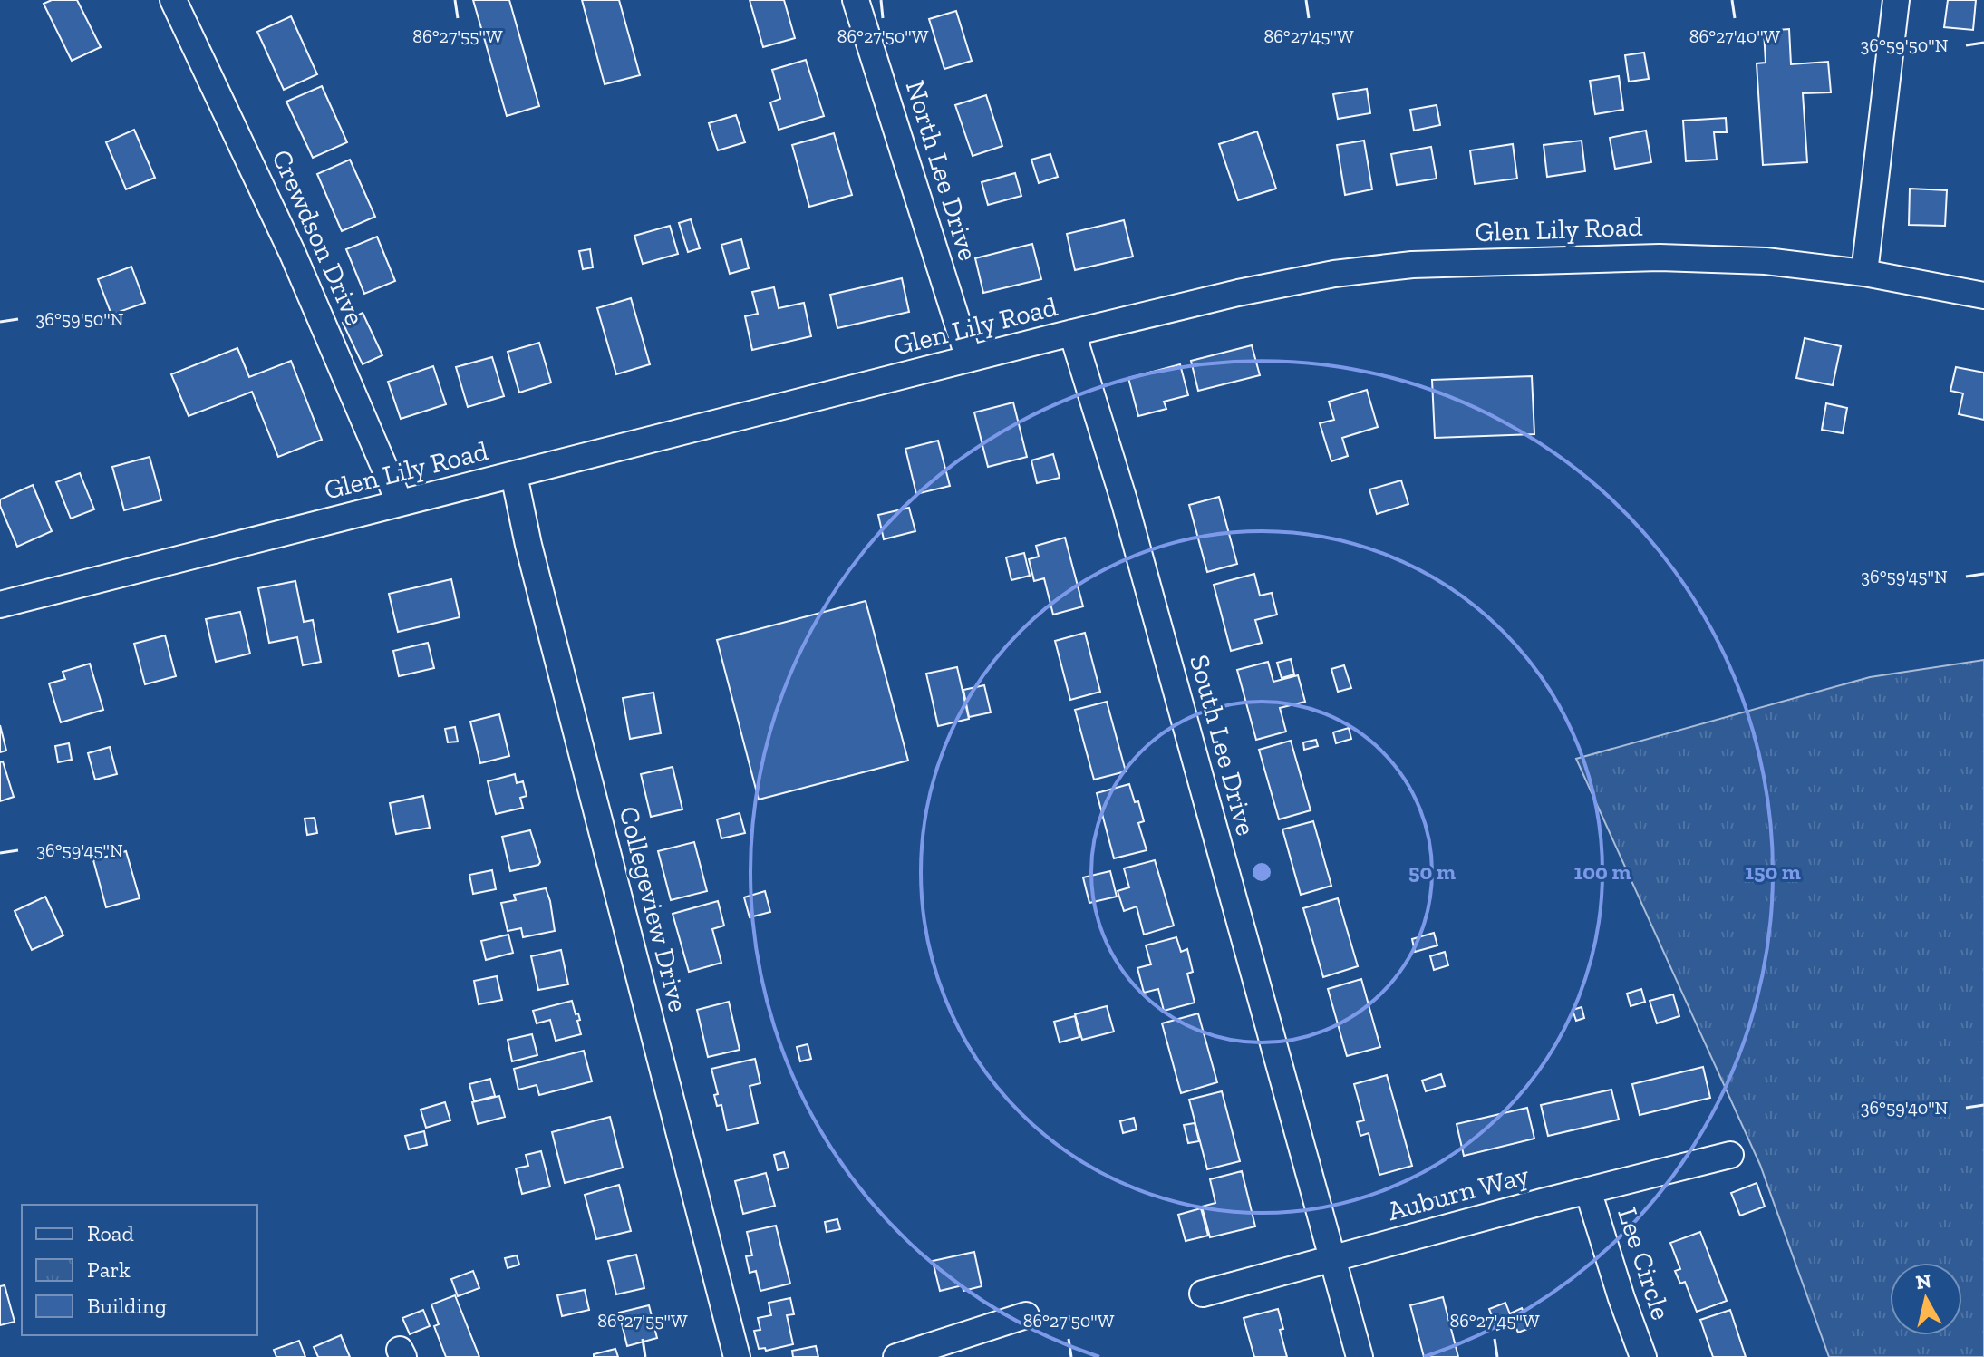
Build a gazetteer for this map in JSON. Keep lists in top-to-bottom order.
{
  "streets": {
    "street": [
      "North Lee Drive",
      "Glen Lily Road",
      "Crewdson Drive",
      "South Lee Drive",
      "Collegeview Drive",
      "Auburn Way",
      "Lee Circle"
    ]
  },
  "crossings": [
    ["North Lee Drive", "Glen Lily Road"],
    ["Glen Lily Road", "Crewdson Drive"],
    ["Glen Lily Road", "South Lee Drive"],
    ["Glen Lily Road", "Collegeview Drive"],
    ["South Lee Drive", "Auburn Way"],
    ["Auburn Way", "Lee Circle"]
  ],
  "legend": ["Road", "Park", "Building"],
  "north": "top",
  "coordinates": [
    "86°27'55\"W",
    "86°27'50\"W",
    "86°27'45\"W",
    "86°27'40\"W",
    "36°59'50\"N",
    "36°59'45\"N",
    "36°59'40\"N"
  ],
  "rings": ["50 m", "100 m", "150 m"]
}
